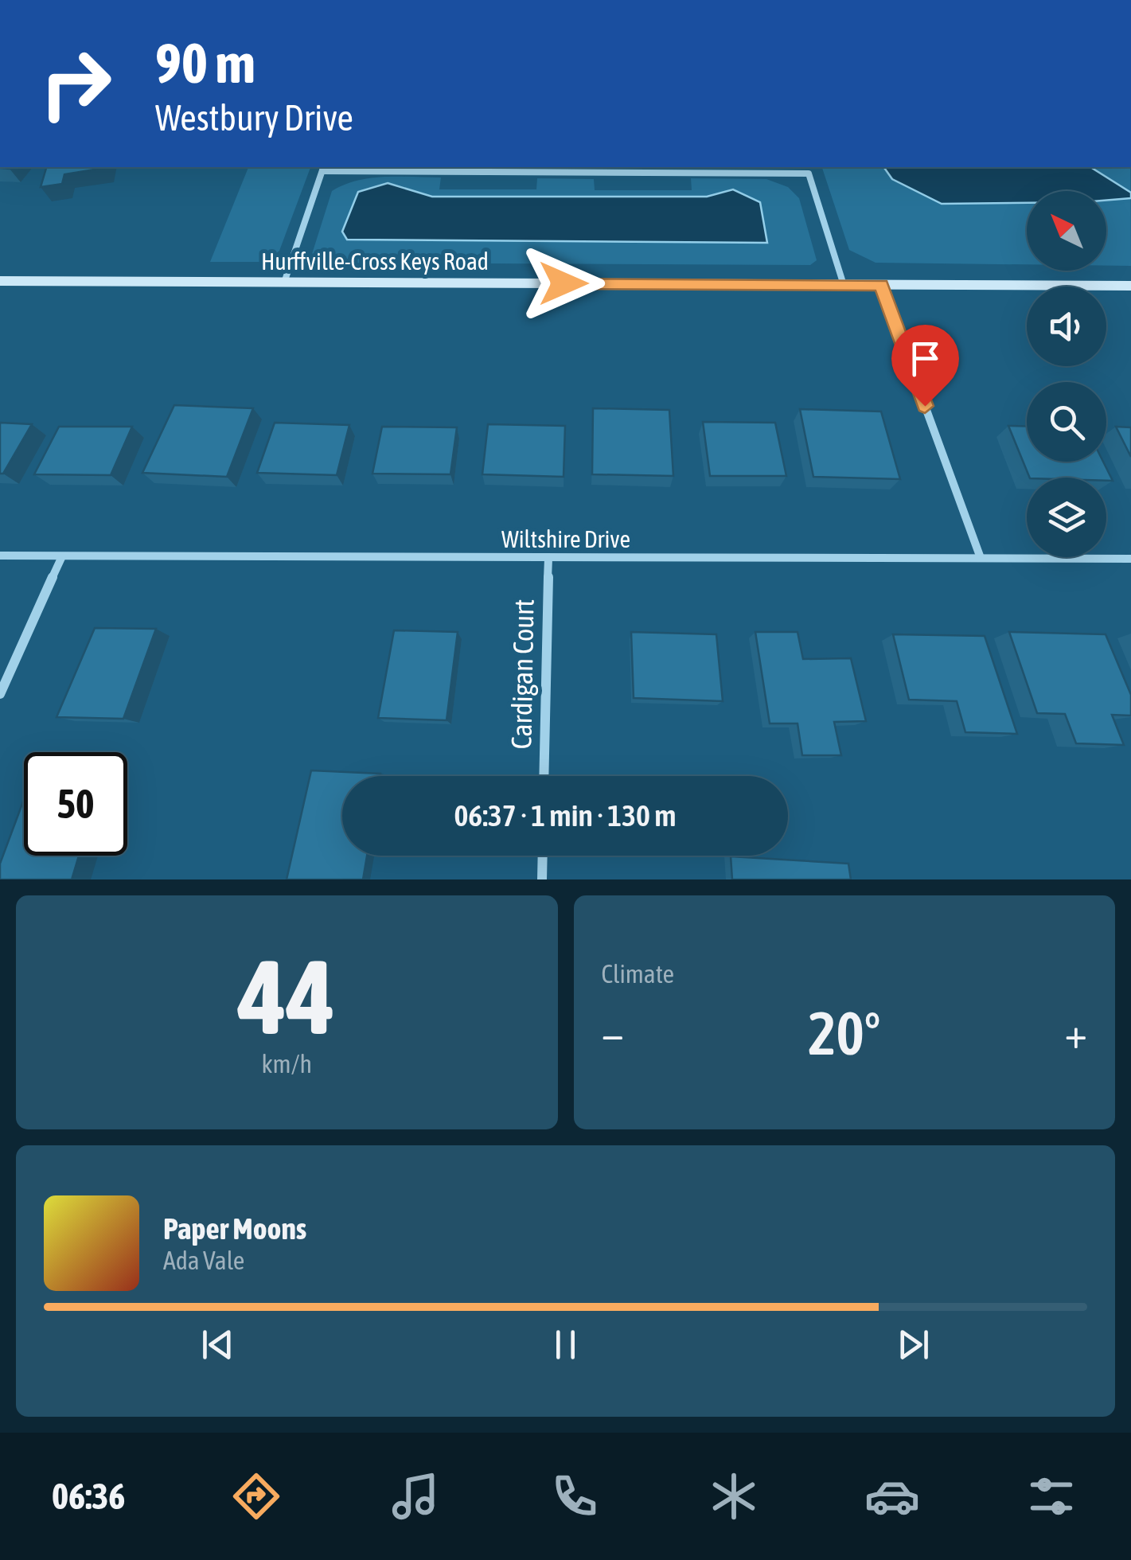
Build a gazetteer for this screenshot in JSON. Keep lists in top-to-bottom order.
{
  "streets": {
    "main road": ["Hurffville-Cross Keys Road"],
    "street": ["Wiltshire Drive", "Cardigan Court"]
  },
  "crossings": [
    ["Wiltshire Drive", "Cardigan Court"]
  ],
  "north": "top left",
  "page": {
    "turn": ["90 m", "Westbury Drive"],
    "limit": "50",
    "trip": "06:37 · 1 min · 130 m",
    "tile": [
      ["44", "km/h"],
      "Climate"
    ],
    "heat": ["−", "20°", "+"],
    "song": ["Paper Moons", "Ada Vale"],
    "tabs": "06:36"
  }
}
